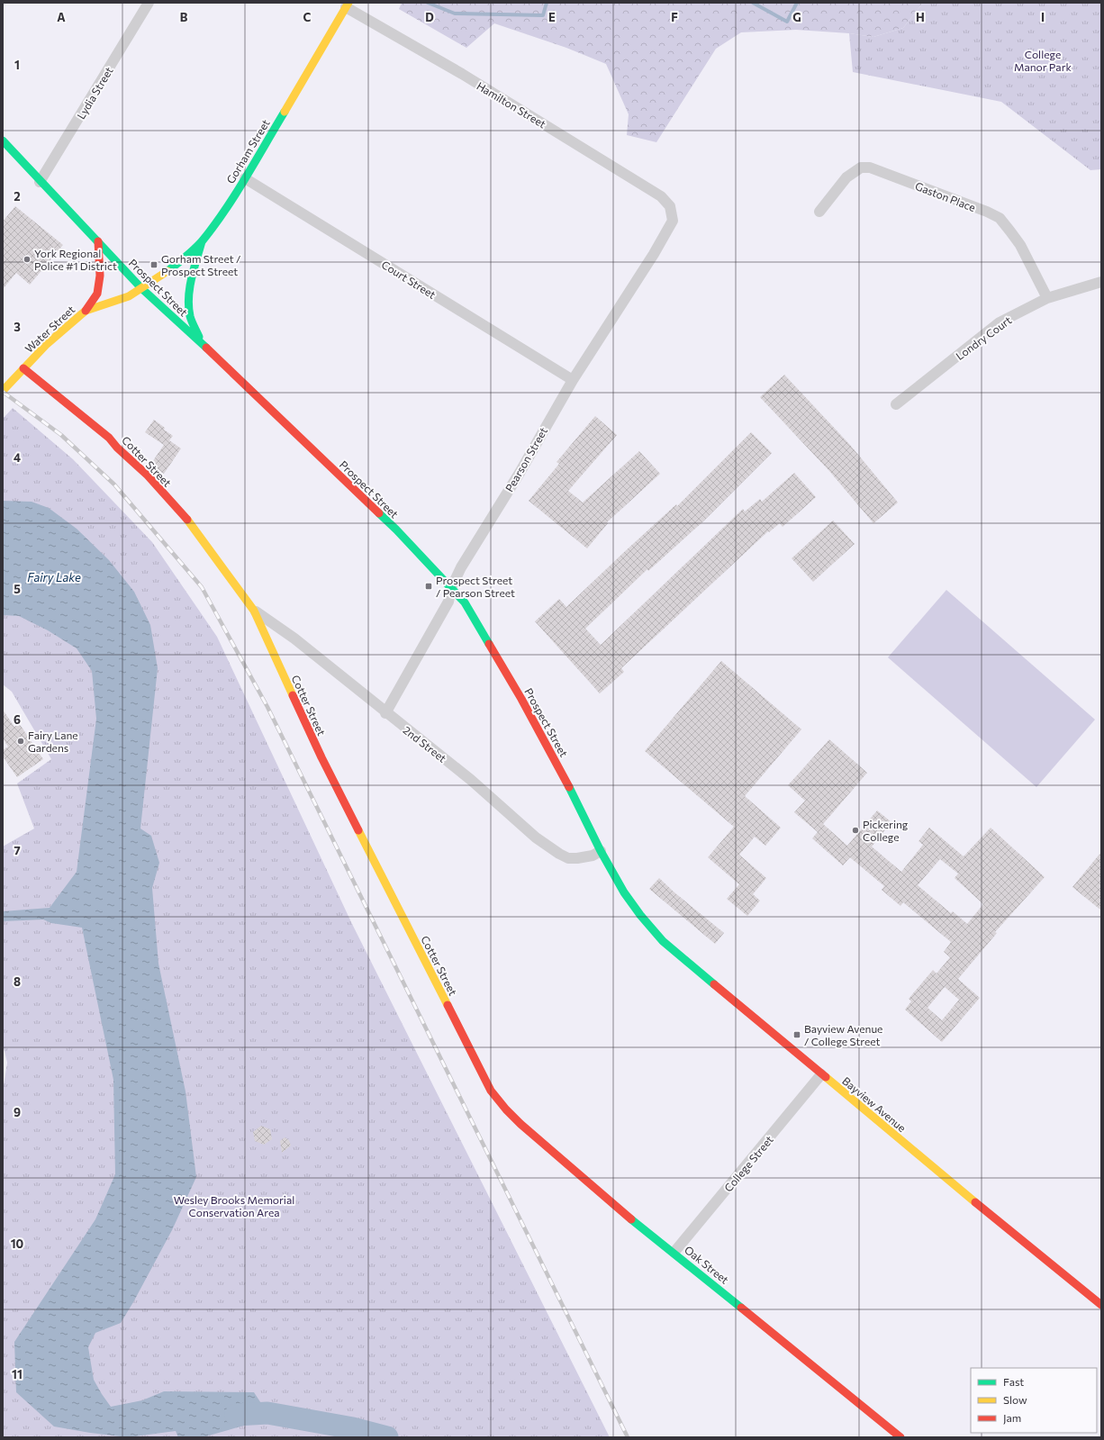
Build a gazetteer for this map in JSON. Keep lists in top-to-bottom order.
{
  "streets": {
    "main road": [
      "Gorham Street",
      "Prospect Street",
      "Water Street",
      "Cotter Street",
      "Bayview Avenue",
      "Oak Street"
    ],
    "street": [
      "Lydia Street",
      "Hamilton Street",
      "Gaston Place",
      "Court Street",
      "Londry Court",
      "Pearson Street",
      "2nd Street",
      "College Street"
    ]
  },
  "crossings": [
    ["Lydia Street", "Prospect Street"],
    ["Hamilton Street", "Gorham Street"],
    ["Hamilton Street", "Pearson Street"],
    ["Gorham Street", "Court Street"],
    ["Gorham Street", "Prospect Street"],
    ["Gorham Street", "Water Street"],
    ["Gaston Place", "Londry Court"],
    ["Court Street", "Pearson Street"],
    ["Prospect Street", "Water Street"],
    ["Prospect Street", "Pearson Street"],
    ["Prospect Street", "2nd Street"],
    ["Prospect Street", "Bayview Avenue"],
    ["Water Street", "Cotter Street"],
    ["Pearson Street", "2nd Street"],
    ["Cotter Street", "2nd Street"],
    ["Cotter Street", "Oak Street"],
    ["Bayview Avenue", "College Street"],
    ["College Street", "Oak Street"]
  ],
  "water": ["Fairy Lake"],
  "parks": ["College Manor Park", "Wesley Brooks Memorial Conservation Area"],
  "places": {
    "other": ["York Regional Police #1 District", "Fairy Lane Gardens", "Pickering College"],
    "transit": ["Gorham Street / Prospect Street", "Prospect Street / Pearson Street", "Bayview Avenue / College Street"]
  },
  "legend": ["Fast", "Slow", "Jam"],
  "grid": {
    "columns": [
      "A",
      "B",
      "C",
      "D",
      "E",
      "F",
      "G",
      "H",
      "I"
    ],
    "rows": [
      "1",
      "2",
      "3",
      "4",
      "5",
      "6",
      "7",
      "8",
      "9",
      "10",
      "11"
    ]
  }
}
